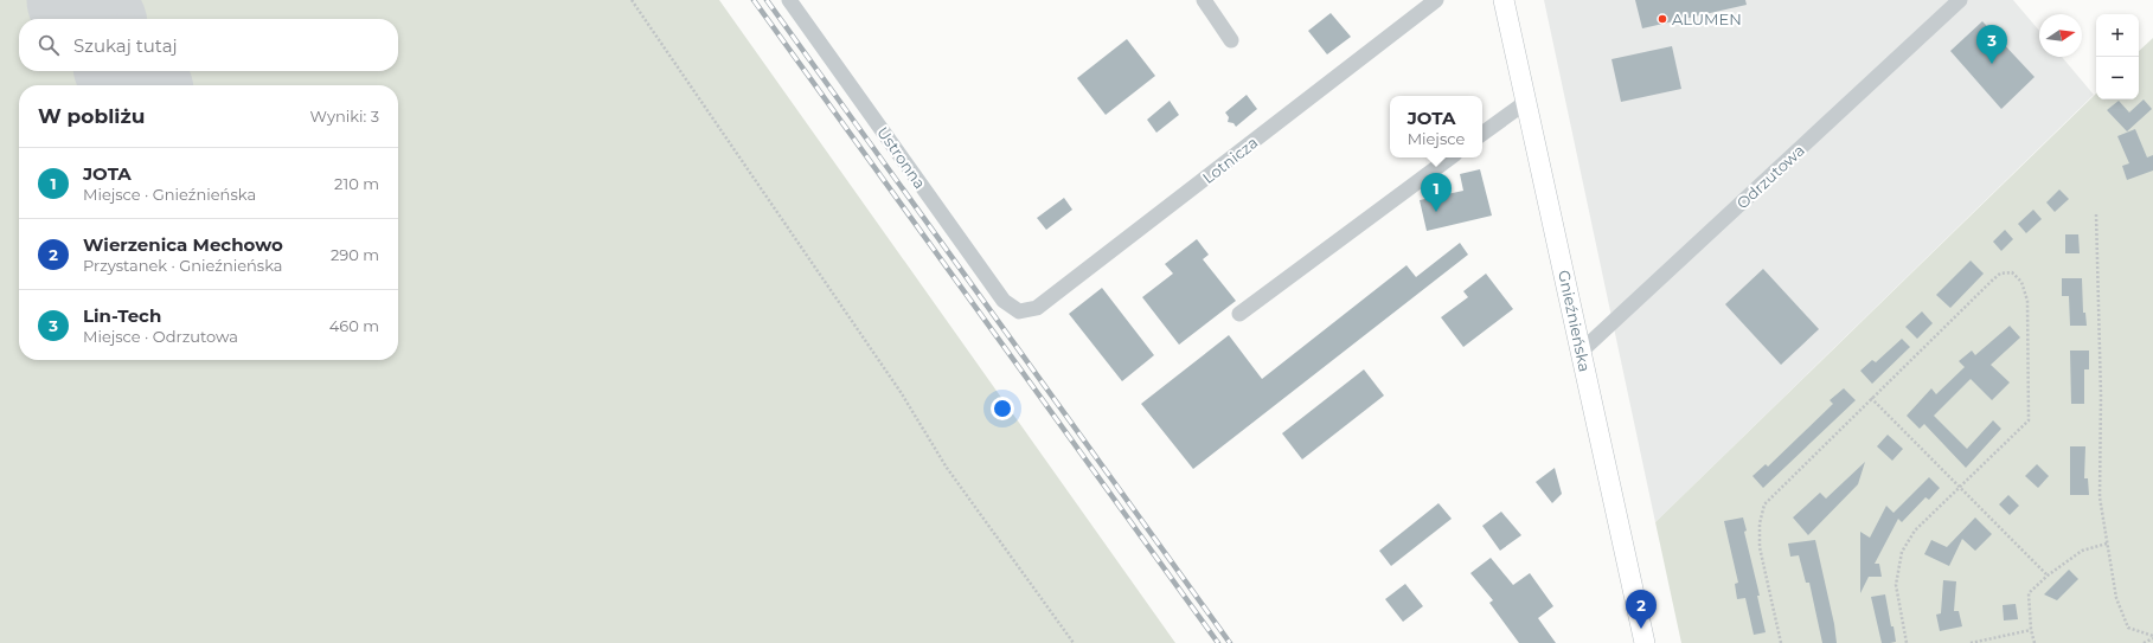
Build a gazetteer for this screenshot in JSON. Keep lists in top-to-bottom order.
{
  "streets": {
    "main road": ["Gnieźnieńska"],
    "street": ["Ustronna", "Lotnicza", "Odrzutowa"]
  },
  "crossings": [
    ["Ustronna", "Lotnicza"],
    ["Odrzutowa", "Gnieźnieńska"]
  ],
  "places": ["ALUMEN"],
  "north": "right",
  "page": {
    "map_buttons": ["+", "−"],
    "search": "Szukaj tutaj",
    "pins": ["3", "1", "2"],
    "heading": ["W pobliżu", "Wyniki: 3"],
    "popup": ["JOTA", "Miejsce"],
    "list": [
      {
        "mark": "1",
        "name": "JOTA",
        "note": "Miejsce · Gnieźnieńska",
        "value": "210 m"
      },
      {
        "mark": "2",
        "name": "Wierzenica Mechowo",
        "note": "Przystanek · Gnieźnieńska",
        "value": "290 m"
      },
      {
        "mark": "3",
        "name": "Lin-Tech",
        "note": "Miejsce · Odrzutowa",
        "value": "460 m"
      }
    ]
  }
}
